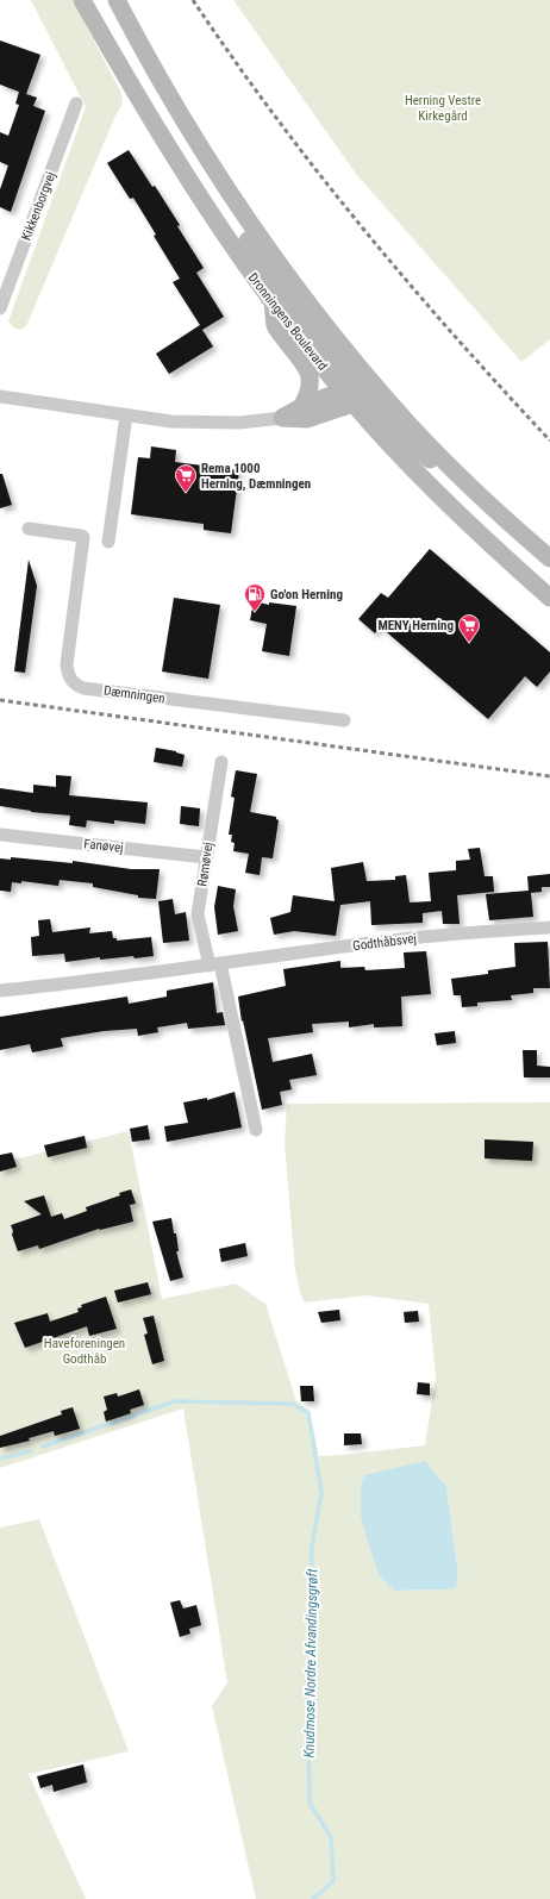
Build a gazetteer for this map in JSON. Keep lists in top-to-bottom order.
{
  "streets": {
    "main road": ["Dronningens Boulevard"],
    "street": [
      "Kikkenborgvej",
      "Dæmningen",
      "Fanøvej",
      "Rømøvej",
      "Godthåbsvej"
    ]
  },
  "crossings": [
    ["Fanøvej", "Rømøvej"],
    ["Rømøvej", "Godthåbsvej"]
  ],
  "water": ["Knudmose Nordre Afvandingsgrøft"],
  "parks": ["Herning Vestre Kirkegård", "Haveforeningen Godthåb"],
  "places": {
    "supermarket": ["Rema 1000 Herning, Dæmningen", "MENY Herning"],
    "fuel station": ["Go'on Herning"]
  }
}
